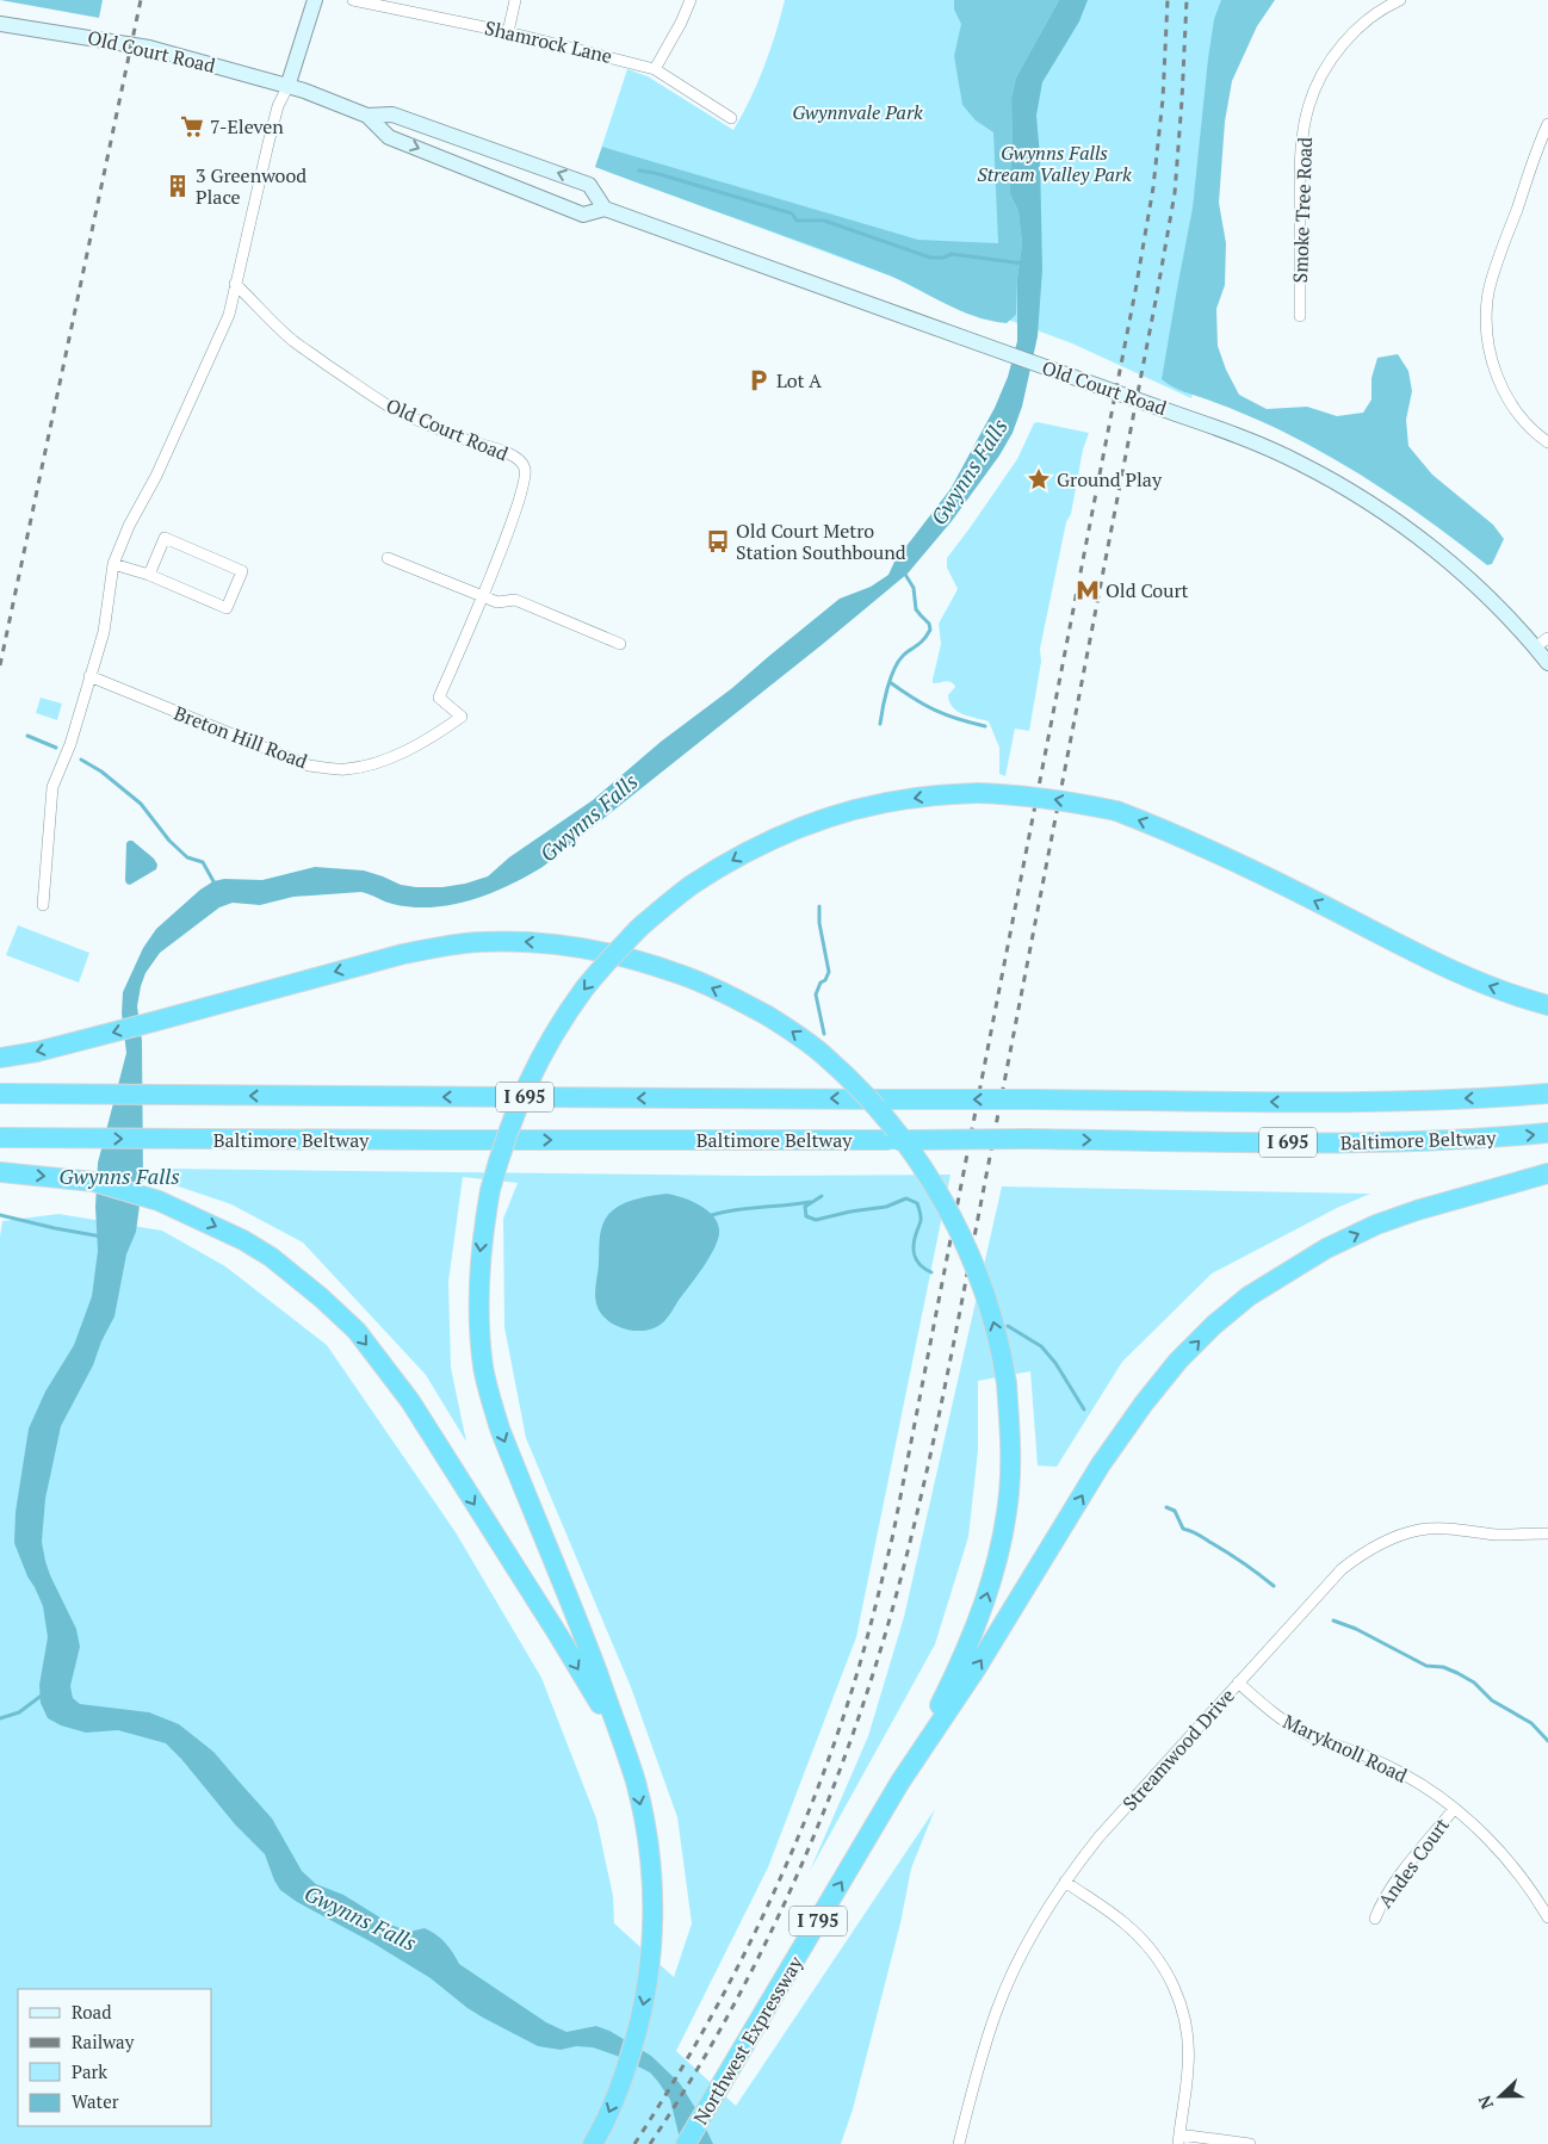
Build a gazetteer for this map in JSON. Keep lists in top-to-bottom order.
{
  "streets": {
    "highway": [
      "I 695",
      "Baltimore Beltway",
      "I 795",
      "Northwest Expressway"
    ],
    "main road": ["Old Court Road"],
    "street": [
      "Shamrock Lane",
      "Smoke Tree Road",
      "Breton Hill Road",
      "Maryknoll Road",
      "Streamwood Drive",
      "Andes Court"
    ]
  },
  "crossings": [
    ["Old Court Road", "Breton Hill Road"],
    ["Maryknoll Road", "Streamwood Drive"],
    ["Maryknoll Road", "Andes Court"]
  ],
  "one_way": ["Northwest Expressway"],
  "water": ["Gwynns Falls"],
  "parks": ["Gwynnvale Park", "Gwynns Falls Stream Valley Park"],
  "places": {
    "supermarket": ["7-Eleven"],
    "building": ["3 Greenwood Place"],
    "parking": ["Lot A"],
    "place": ["Ground Play"],
    "bus stop": ["Old Court Metro Station Southbound"],
    "metro station": ["Old Court"]
  },
  "legend": [
    "Road",
    "Railway",
    "Park",
    "Water"
  ],
  "north": "left"
}
